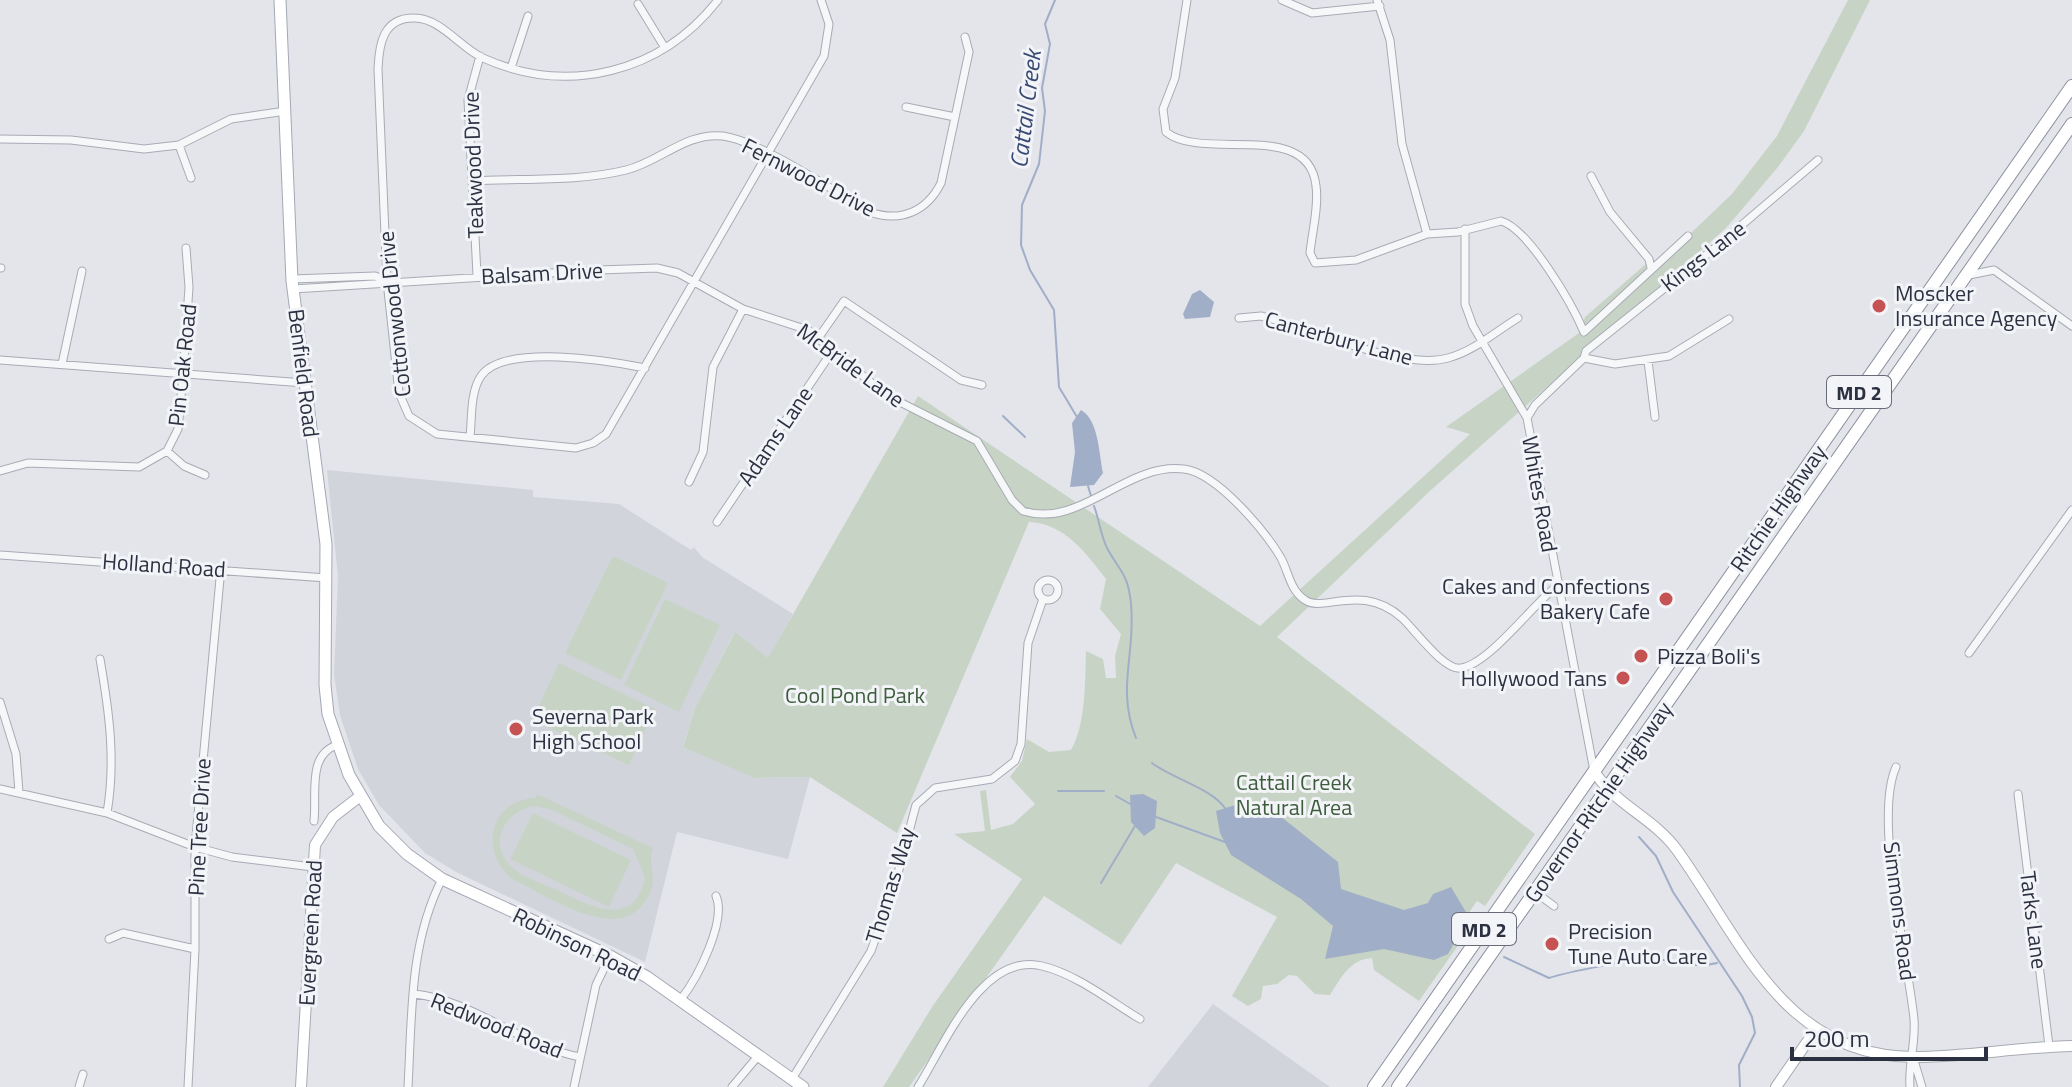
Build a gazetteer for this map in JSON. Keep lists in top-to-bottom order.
{
  "streets": {
    "highway": ["MD 2", "Ritchie Highway", "Governor Ritchie Highway"],
    "main road": ["Benfield Road", "Evergreen Road", "Robinson Road"],
    "street": [
      "Teakwood Drive",
      "Fernwood Drive",
      "Kings Lane",
      "Balsam Drive",
      "Cottonwood Drive",
      "Canterbury Lane",
      "Pin Oak Road",
      "McBride Lane",
      "Adams Lane",
      "Whites Road",
      "Holland Road",
      "Pine Tree Drive",
      "Thomas Way",
      "Simmons Road",
      "Tarks Lane",
      "Redwood Road"
    ]
  },
  "crossings": [
    ["Teakwood Drive", "Fernwood Drive"],
    ["Teakwood Drive", "Balsam Drive"],
    ["Teakwood Drive", "Cottonwood Drive"],
    ["Fernwood Drive", "Cottonwood Drive"],
    ["Kings Lane", "Whites Road"],
    ["Balsam Drive", "Cottonwood Drive"],
    ["Balsam Drive", "McBride Lane"],
    ["Balsam Drive", "Benfield Road"],
    ["Cottonwood Drive", "McBride Lane"],
    ["Canterbury Lane", "Whites Road"],
    ["McBride Lane", "Adams Lane"],
    ["McBride Lane", "Whites Road"],
    ["Benfield Road", "Holland Road"],
    ["Benfield Road", "Evergreen Road"],
    ["Benfield Road", "Robinson Road"],
    ["Whites Road", "Ritchie Highway"],
    ["Whites Road", "Governor Ritchie Highway"],
    ["Ritchie Highway", "Governor Ritchie Highway"],
    ["Holland Road", "Pine Tree Drive"],
    ["Thomas Way", "Robinson Road"],
    ["Evergreen Road", "Robinson Road"]
  ],
  "water": ["Cattail Creek"],
  "parks": ["Cool Pond Park", "Cattail Creek Natural Area"],
  "places": [
    "Moscker Insurance Agency",
    "Cakes and Confections Bakery Cafe",
    "Pizza Boli's",
    "Hollywood Tans",
    "Severna Park High School",
    "Precision Tune Auto Care"
  ],
  "scale_bar": "200 m"
}
